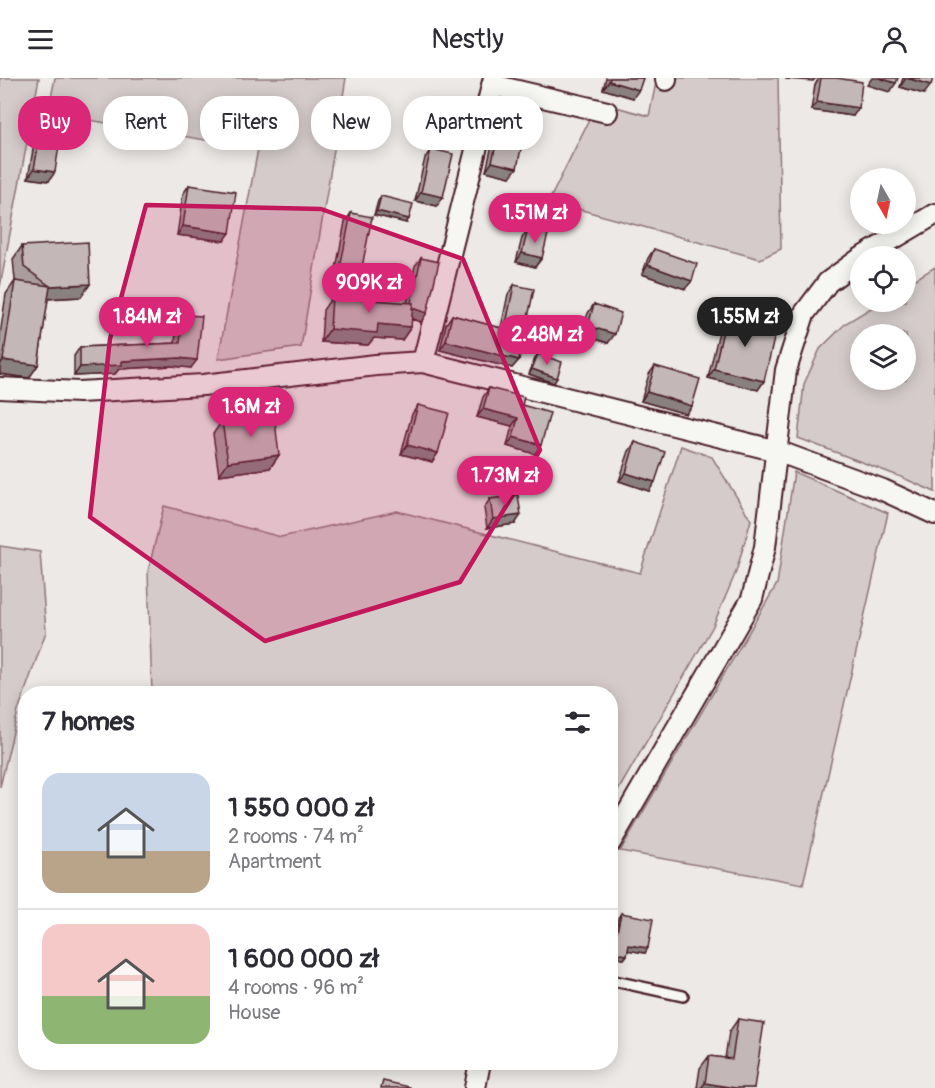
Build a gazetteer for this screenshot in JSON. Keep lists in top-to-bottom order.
{
  "north": "bottom",
  "page": {
    "header": "Nestly",
    "chip": [
      "Buy",
      "Rent",
      "Filters",
      "New",
      "Apartment"
    ],
    "price": [
      "1.51M zł",
      "909K zł",
      "1.84M zł",
      "1.55M zł",
      "2.48M zł",
      "1.6M zł",
      "1.73M zł"
    ],
    "heading": "7 homes",
    "list": [
      {
        "name": "1 550 000 zł",
        "note": "2 rooms · 74 m² · Apartment"
      },
      {
        "name": "1 600 000 zł",
        "note": "4 rooms · 96 m² · House"
      }
    ]
  }
}
